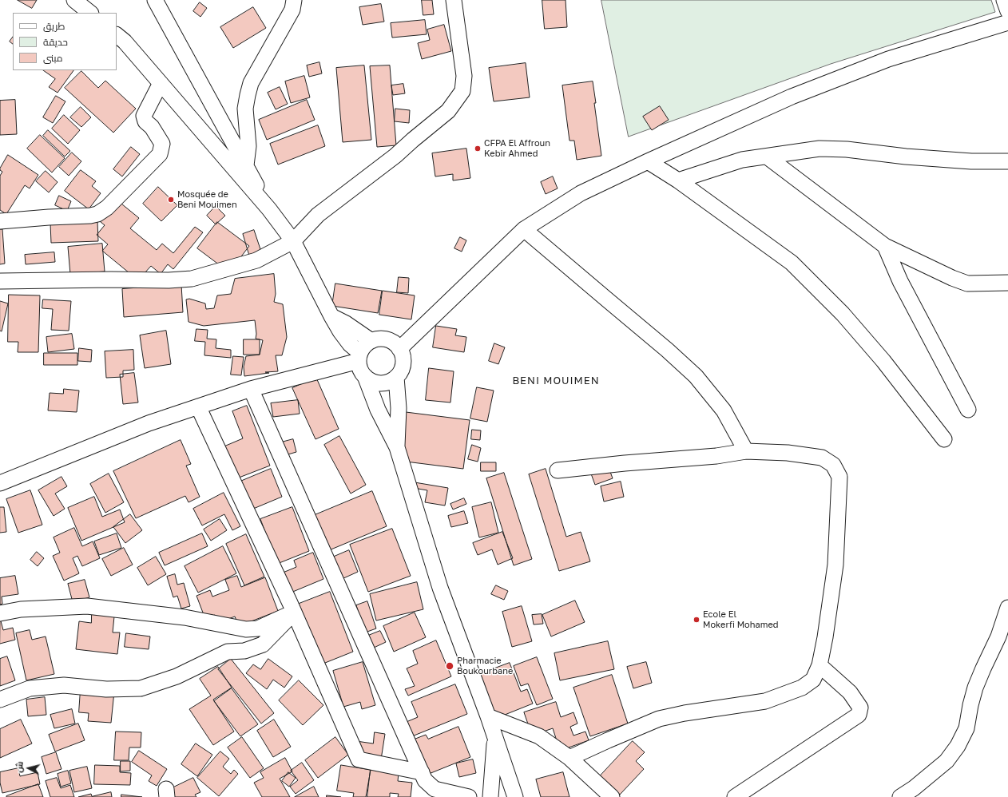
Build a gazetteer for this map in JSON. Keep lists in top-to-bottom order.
{
  "districts": ["BENI MOUIMEN"],
  "places": [
    "CFPA El Affroun Kebir Ahmed",
    "Mosquée de Beni Mouimen",
    "Ecole El Mokerfi Mohamed",
    "Pharmacie Boukourbane"
  ],
  "legend": ["طريق", "حديقة", "مبنى"],
  "north": "left"
}
